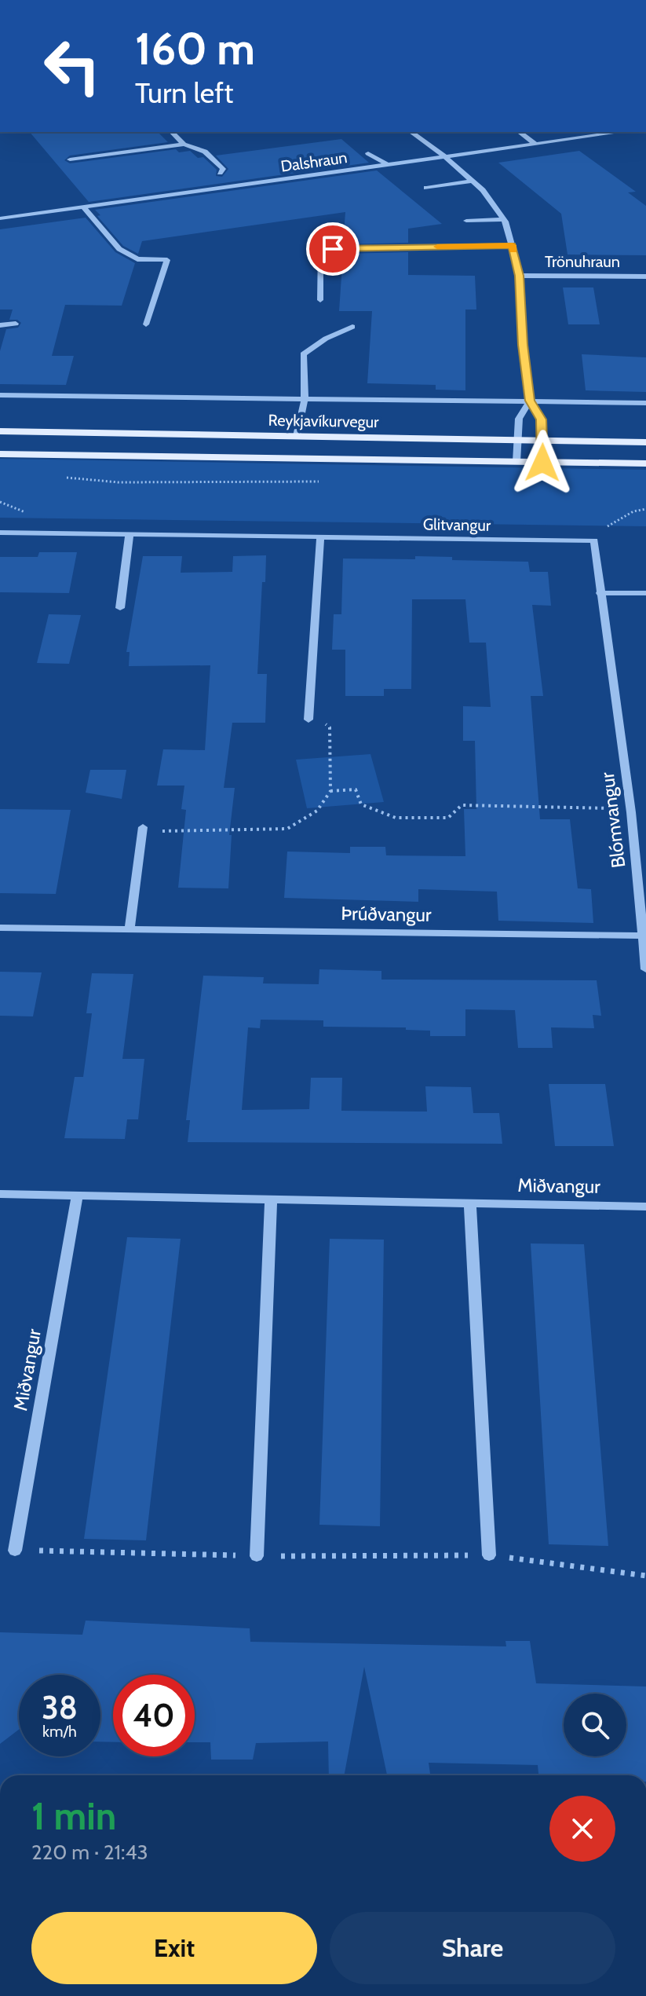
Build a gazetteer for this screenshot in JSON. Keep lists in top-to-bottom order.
{
  "streets": {
    "main road": ["Reykjavíkurvegur"],
    "street": [
      "Dalshraun",
      "Trönuhraun",
      "Glitvangur",
      "Blómvangur",
      "Þrúðvangur",
      "Miðvangur"
    ]
  },
  "crossings": [
    ["Glitvangur", "Blómvangur"],
    ["Blómvangur", "Þrúðvangur"]
  ],
  "page": {
    "turn": ["160 m", "Turn left"],
    "speed": "38 km/h",
    "limit": "40",
    "heading": ["1 min", "220 m · 21:43"],
    "buttons": ["Exit", "Share"]
  }
}
